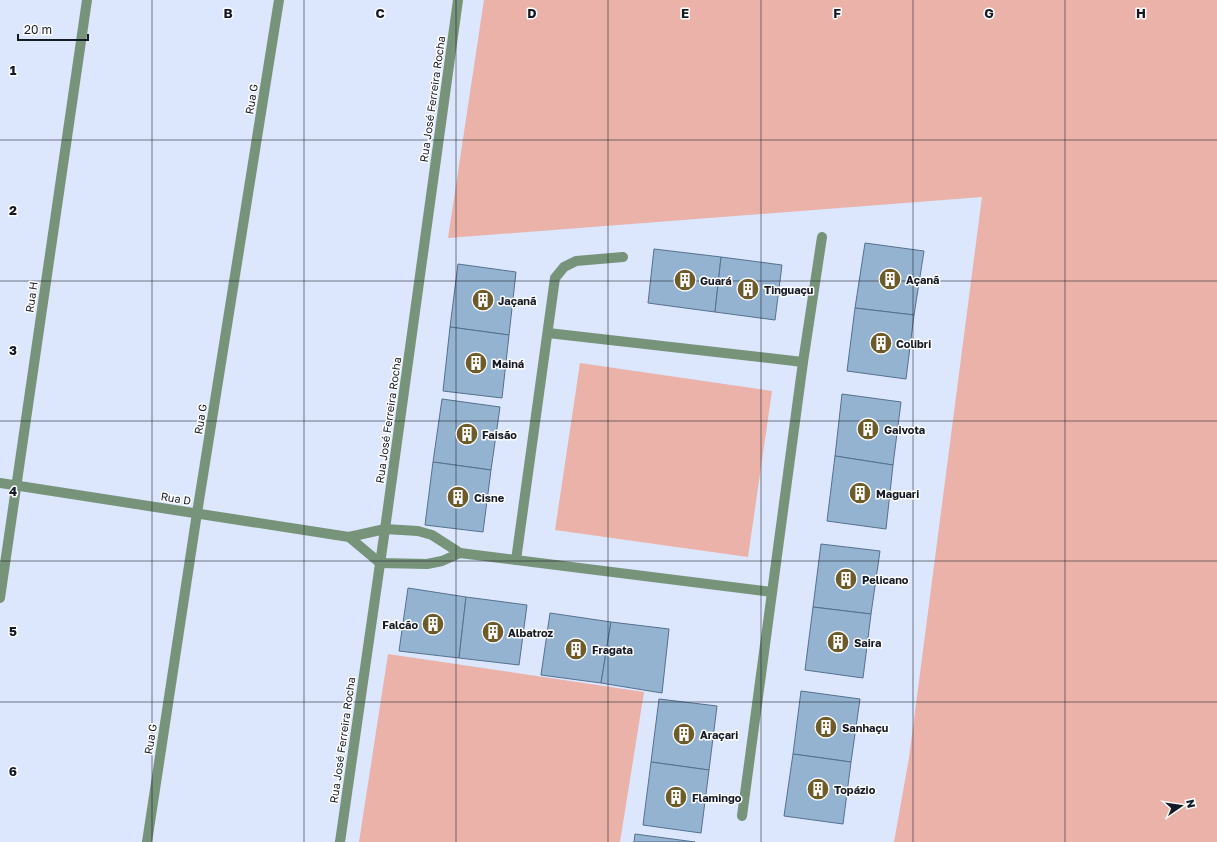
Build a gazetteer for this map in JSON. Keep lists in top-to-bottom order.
{
  "streets": {
    "street": [
      "Rua G",
      "Rua José Ferreira Rocha",
      "Rua H",
      "Rua D"
    ]
  },
  "crossings": [
    ["Rua G", "Rua D"],
    ["Rua José Ferreira Rocha", "Rua D"],
    ["Rua H", "Rua D"]
  ],
  "places": {
    "building": [
      "Açanã",
      "Guará",
      "Tinguaçu",
      "Jaçanã",
      "Colibri",
      "Mainá",
      "Gaivota",
      "Faisão",
      "Maguari",
      "Cisne",
      "Pelicano",
      "Falcão",
      "Albatroz",
      "Saira",
      "Fragata",
      "Sanhaçu",
      "Araçari",
      "Topázio",
      "Flamingo"
    ]
  },
  "scale_bar": "20 m",
  "north": "right",
  "grid": {
    "columns": [
      "B",
      "C",
      "D",
      "E",
      "F",
      "G",
      "H"
    ],
    "rows": [
      "1",
      "2",
      "3",
      "4",
      "5",
      "6"
    ]
  }
}
